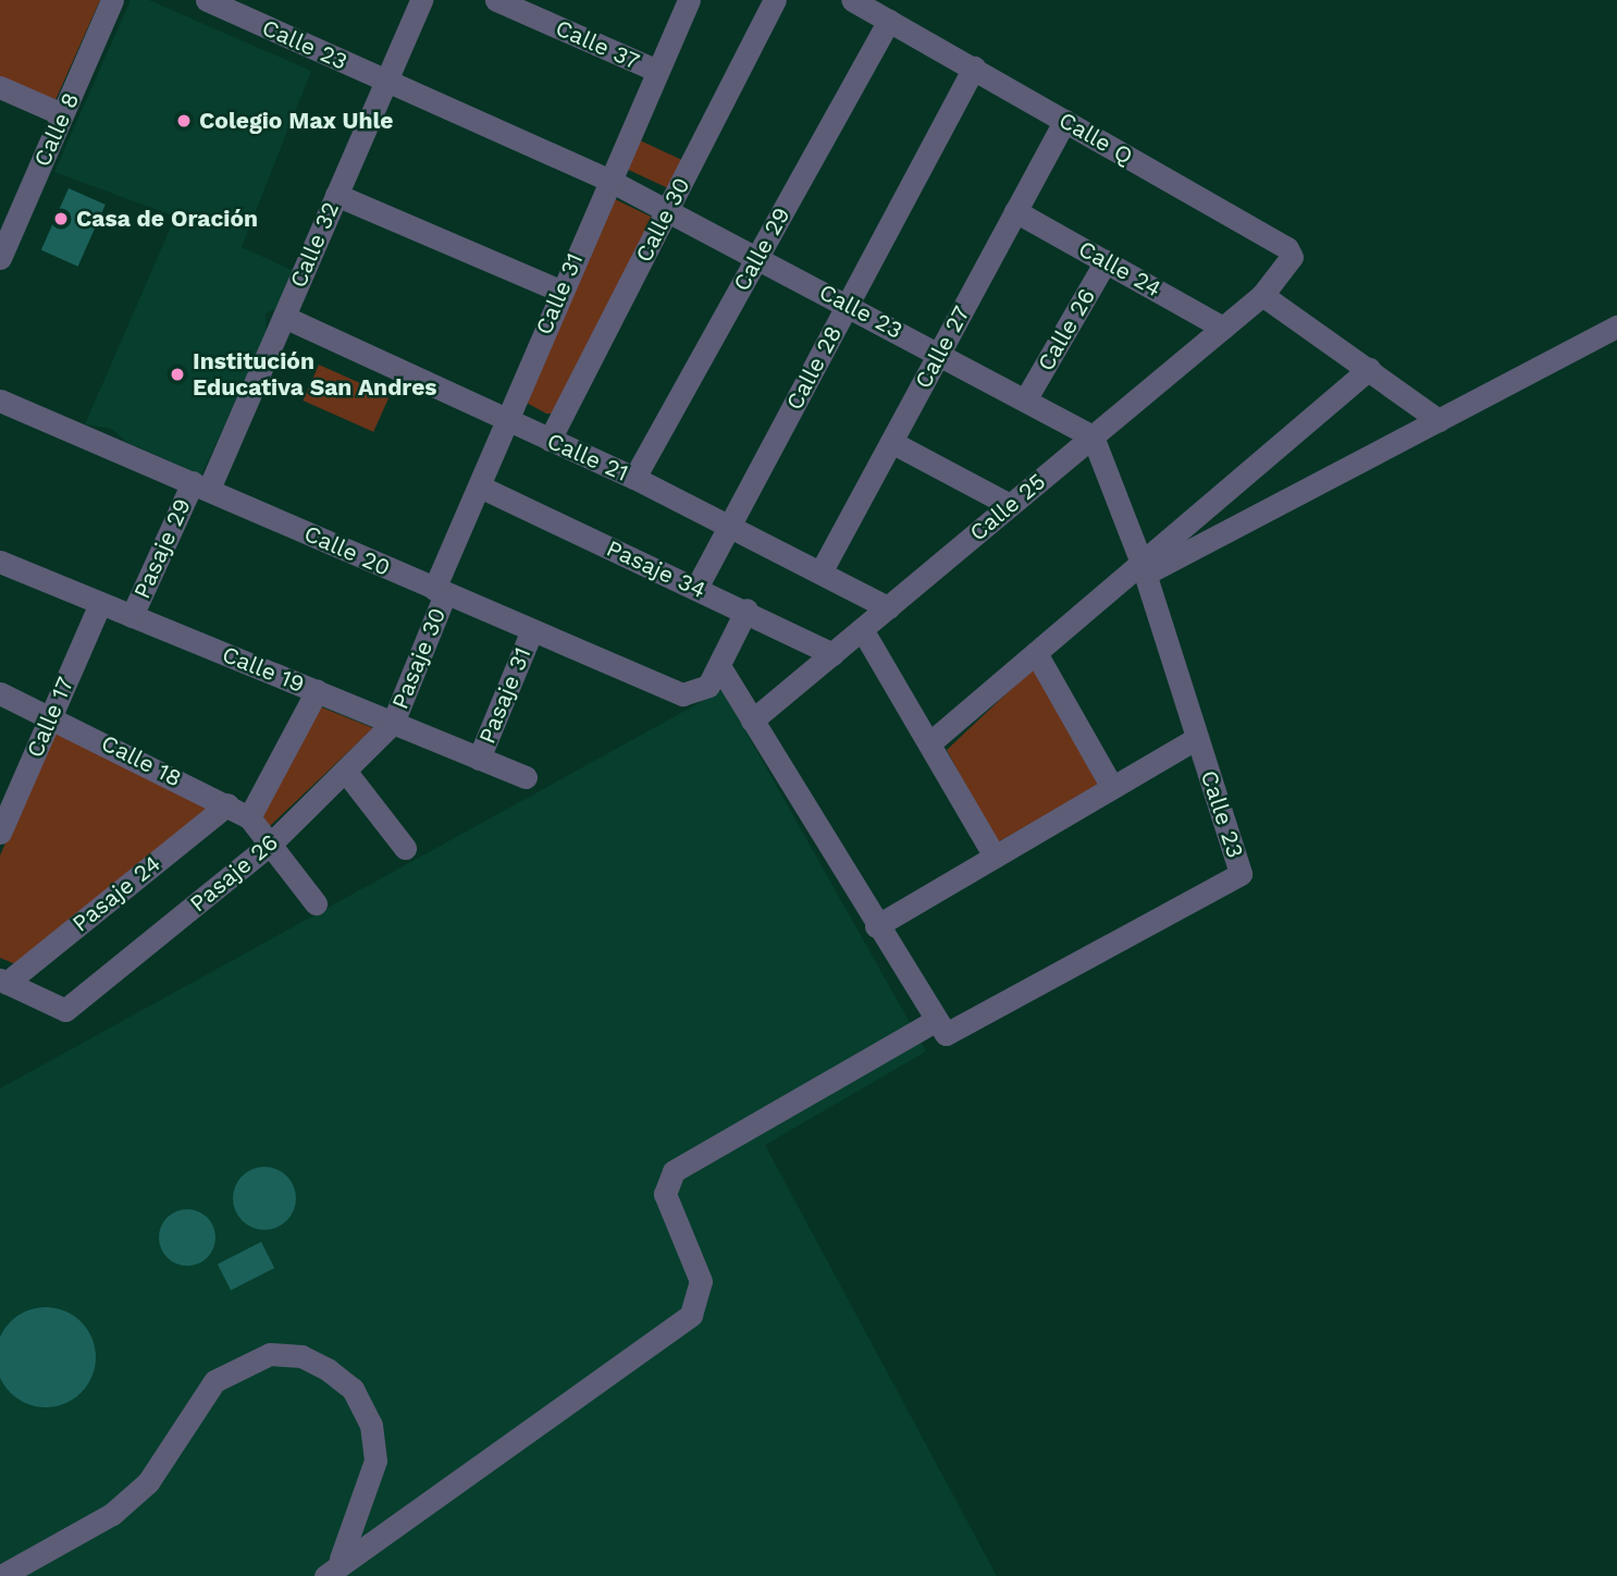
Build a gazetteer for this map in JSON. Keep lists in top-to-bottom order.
{
  "streets": {
    "street": [
      "Calle 23",
      "Calle 37",
      "Calle 8",
      "Calle Q",
      "Calle 30",
      "Calle 32",
      "Calle 29",
      "Calle 24",
      "Calle 31",
      "Calle 26",
      "Calle 27",
      "Calle 28",
      "Calle 21",
      "Calle 25",
      "Pasaje 29",
      "Calle 20",
      "Pasaje 34",
      "Pasaje 30",
      "Calle 19",
      "Pasaje 31",
      "Calle 17",
      "Calle 18",
      "Pasaje 26",
      "Pasaje 24"
    ]
  },
  "crossings": [
    ["Calle 23", "Calle 30"],
    ["Calle 23", "Calle 32"],
    ["Calle 23", "Calle 29"],
    ["Calle 23", "Calle 31"],
    ["Calle 23", "Calle 26"],
    ["Calle 23", "Calle 27"],
    ["Calle 23", "Calle 28"],
    ["Calle 23", "Calle 25"],
    ["Calle 37", "Calle 31"],
    ["Calle Q", "Calle 29"],
    ["Calle Q", "Calle 27"],
    ["Calle Q", "Calle 28"],
    ["Calle Q", "Calle 25"],
    ["Calle 30", "Calle 21"],
    ["Calle 32", "Calle 21"],
    ["Calle 32", "Pasaje 29"],
    ["Calle 32", "Calle 20"],
    ["Calle 29", "Calle 21"],
    ["Calle 24", "Calle 26"],
    ["Calle 24", "Calle 27"],
    ["Calle 24", "Calle 25"],
    ["Calle 31", "Calle 21"],
    ["Calle 31", "Calle 20"],
    ["Calle 31", "Pasaje 34"],
    ["Calle 31", "Pasaje 30"],
    ["Calle 27", "Calle 21"],
    ["Calle 28", "Calle 21"],
    ["Calle 28", "Pasaje 34"],
    ["Calle 21", "Calle 25"],
    ["Calle 25", "Pasaje 34"],
    ["Pasaje 29", "Calle 20"],
    ["Pasaje 29", "Calle 19"],
    ["Calle 20", "Pasaje 30"],
    ["Calle 20", "Pasaje 31"],
    ["Pasaje 30", "Calle 19"],
    ["Pasaje 30", "Pasaje 26"],
    ["Calle 19", "Pasaje 31"],
    ["Calle 19", "Calle 17"],
    ["Calle 19", "Pasaje 26"],
    ["Calle 17", "Calle 18"],
    ["Calle 18", "Pasaje 26"],
    ["Calle 18", "Pasaje 24"],
    ["Pasaje 26", "Pasaje 24"]
  ],
  "places": ["Colegio Max Uhle", "Casa de Oración", "Institución Educativa San Andres"]
}
